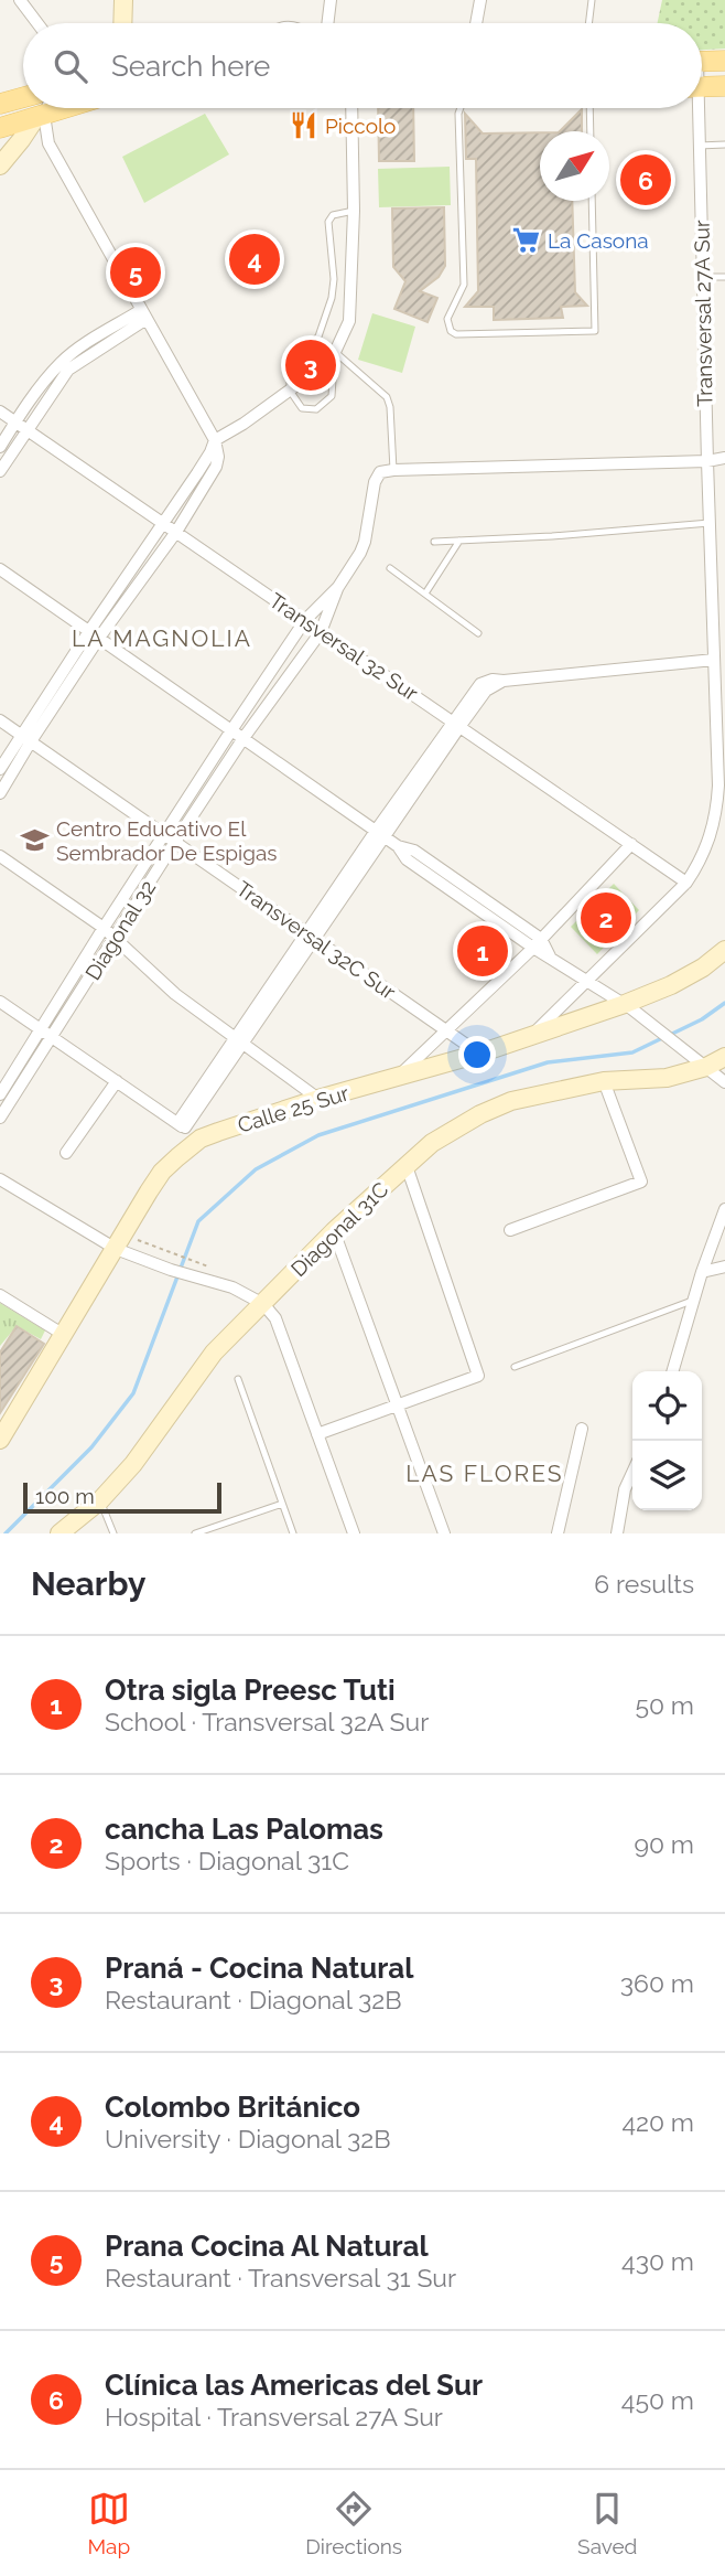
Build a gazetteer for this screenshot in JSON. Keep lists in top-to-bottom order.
{
  "streets": {
    "main road": ["Calle 25 Sur", "Diagonal 31C"],
    "street": [
      "Transversal 27A Sur",
      "Transversal 32 Sur",
      "Diagonal 32",
      "Transversal 32C Sur"
    ]
  },
  "crossings": [
    ["Transversal 27A Sur", "Transversal 32 Sur"],
    ["Transversal 32 Sur", "Diagonal 32"],
    ["Diagonal 32", "Transversal 32C Sur"],
    ["Transversal 32C Sur", "Calle 25 Sur"]
  ],
  "districts": ["LA MAGNOLIA", "LAS FLORES"],
  "places": {
    "restaurant": ["Piccolo"],
    "supermarket": ["La Casona"],
    "school or university": ["Centro Educativo El Sembrador De Espigas"]
  },
  "scale_bar": "100 m",
  "north": "top right",
  "page": {
    "search": "Search here",
    "pins": [
      "6",
      "4",
      "5",
      "3",
      "2",
      "1"
    ],
    "scale": "100 m",
    "heading": ["Nearby", "6 results"],
    "list": [
      {
        "mark": "1",
        "name": "Otra sigla Preesc Tuti",
        "note": "School · Transversal 32A Sur",
        "value": "50 m"
      },
      {
        "mark": "2",
        "name": "cancha Las Palomas",
        "note": "Sports · Diagonal 31C",
        "value": "90 m"
      },
      {
        "mark": "3",
        "name": "Praná - Cocina Natural",
        "note": "Restaurant · Diagonal 32B",
        "value": "360 m"
      },
      {
        "mark": "4",
        "name": "Colombo Británico",
        "note": "University · Diagonal 32B",
        "value": "420 m"
      },
      {
        "mark": "5",
        "name": "Prana Cocina Al Natural",
        "note": "Restaurant · Transversal 31 Sur",
        "value": "430 m"
      },
      {
        "mark": "6",
        "name": "Clínica las Americas del Sur",
        "note": "Hospital · Transversal 27A Sur",
        "value": "450 m"
      }
    ],
    "nav": ["Map", "Directions", "Saved"]
  }
}
